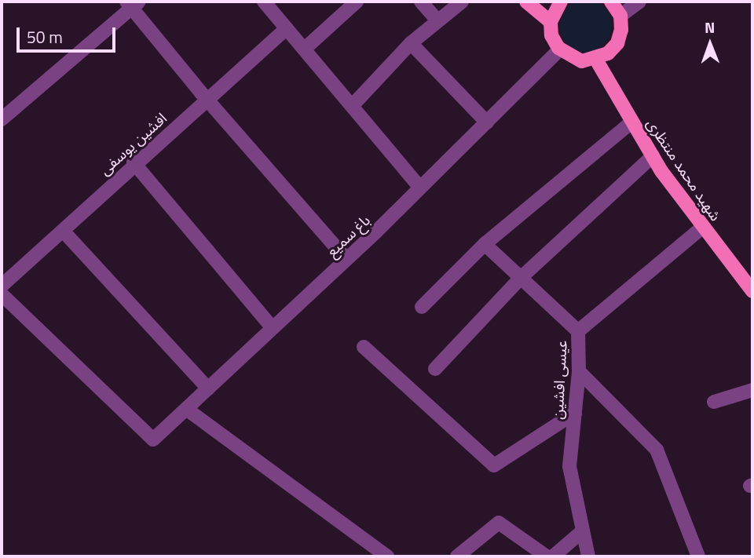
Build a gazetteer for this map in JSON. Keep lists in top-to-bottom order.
{
  "streets": {
    "main road": ["شهید محمد منتظری"],
    "street": ["افشین یوسفی", "باغ سمیع", "عیسی افشین"]
  },
  "crossings": [
    ["شهید محمد منتظری", "عیسی افشین"]
  ],
  "scale_bar": "50 m",
  "north": "top"
}
